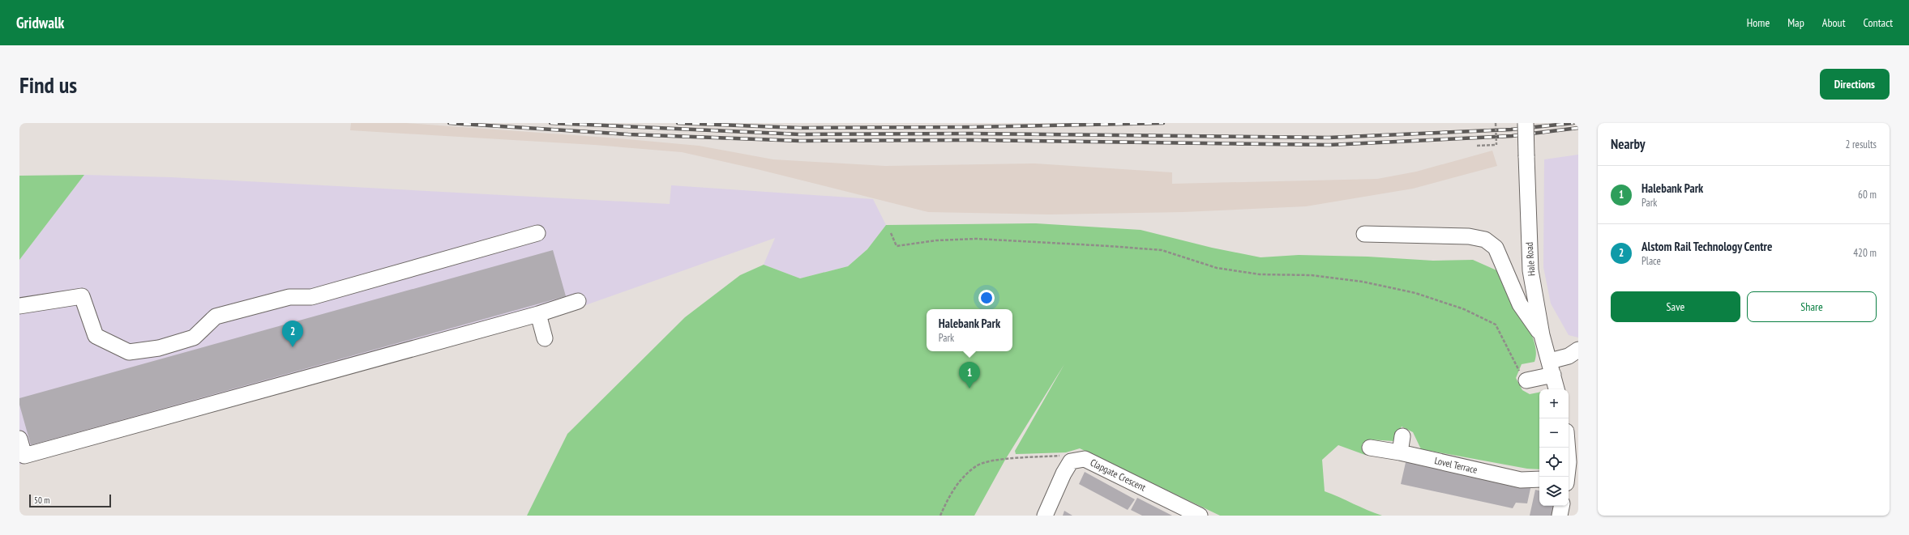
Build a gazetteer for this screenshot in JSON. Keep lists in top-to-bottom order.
{
  "streets": {
    "street": ["Hale Road", "Lovel Terrace", "Clapgate Crescent"]
  },
  "scale_bar": "50 m",
  "page": {
    "header": "Gridwalk",
    "nav": [
      "Home",
      "Map",
      "About",
      "Contact"
    ],
    "buttons": [
      "Directions",
      ["Save", "Share"]
    ],
    "title": "Find us",
    "heading": ["Nearby", "2 results"],
    "list": [
      {
        "mark": "1",
        "name": "Halebank Park",
        "note": "Park",
        "value": "60 m"
      },
      {
        "mark": "2",
        "name": "Alstom Rail Technology Centre",
        "note": "Place",
        "value": "420 m"
      }
    ],
    "popup": ["Halebank Park", "Park"],
    "pins": ["2", "1"],
    "map_buttons": ["+", "−"],
    "scale": "50 m"
  }
}
